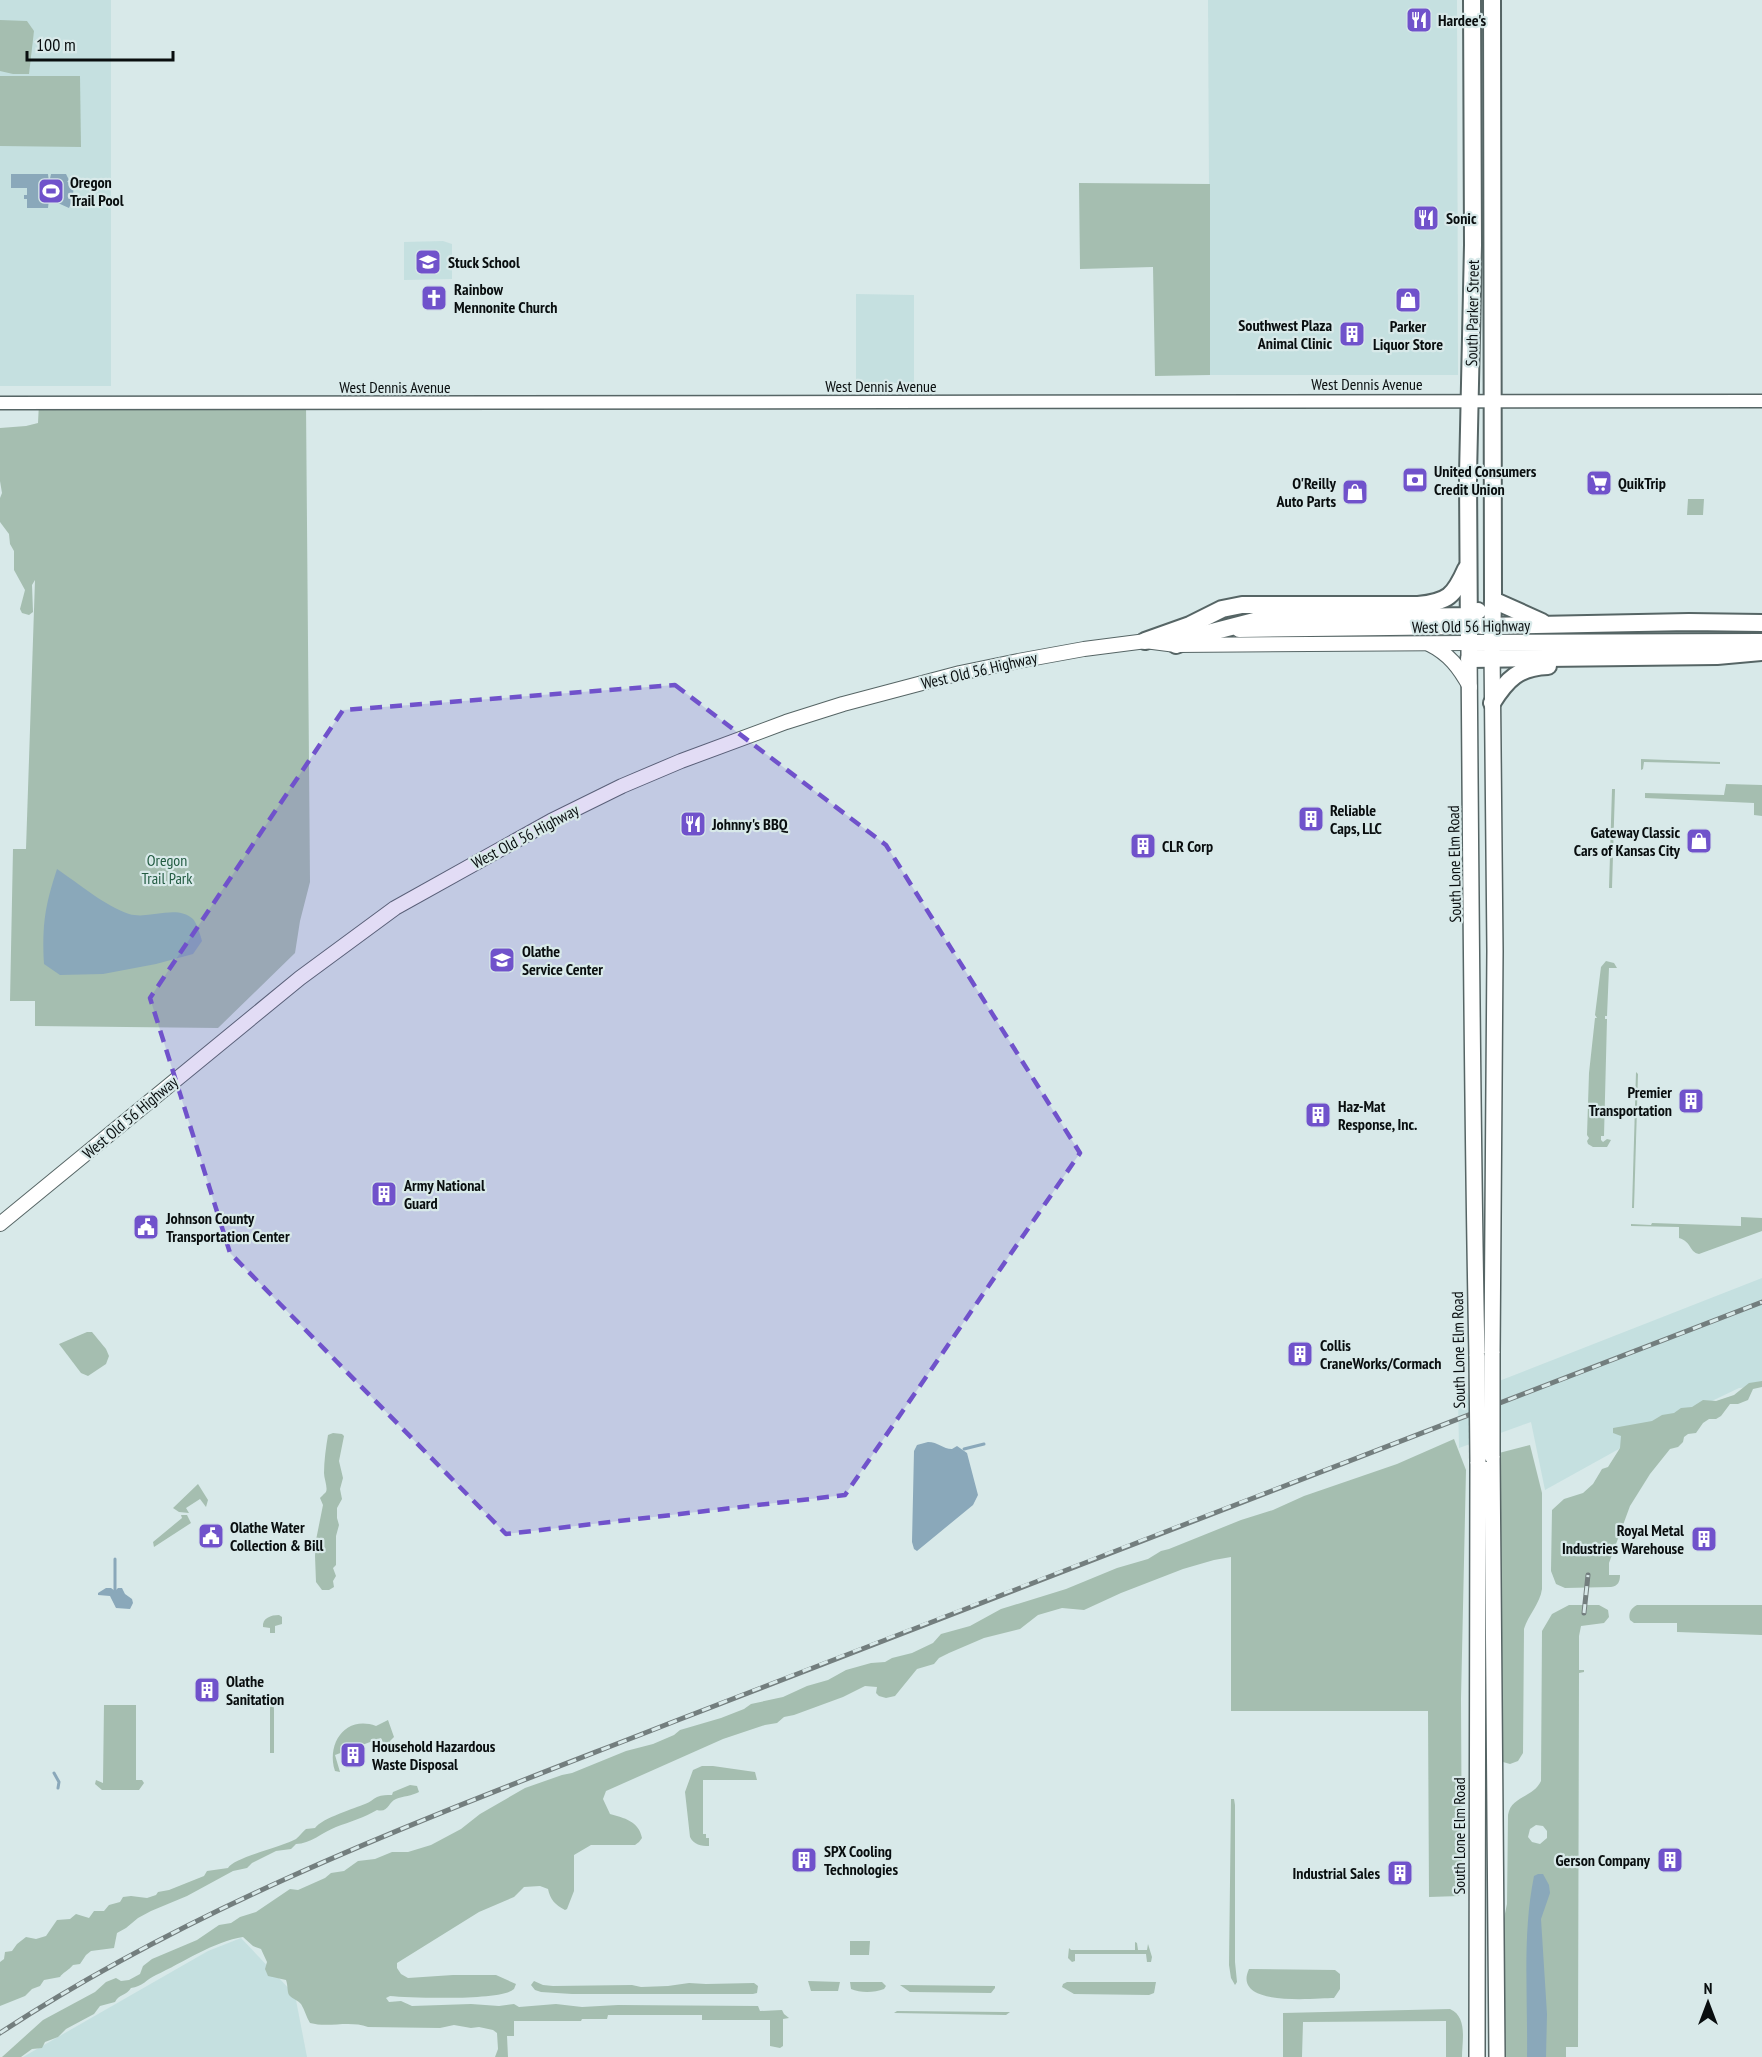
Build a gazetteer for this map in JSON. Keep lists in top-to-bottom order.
{
  "streets": {
    "highway": ["South Parker Street", "West Old 56 Highway"],
    "main road": ["South Lone Elm Road"],
    "street": ["West Dennis Avenue"]
  },
  "crossings": [
    ["South Parker Street", "West Dennis Avenue"],
    ["South Parker Street", "West Old 56 Highway"],
    ["South Parker Street", "South Lone Elm Road"],
    ["West Old 56 Highway", "South Lone Elm Road"]
  ],
  "parks": ["Oregon Trail Park"],
  "places": {
    "restaurant": ["Hardee's", "Sonic", "Johnny's BBQ"],
    "sports": ["Oregon Trail Pool"],
    "school or university": ["Stuck School", "Olathe Service Center"],
    "church": ["Rainbow Mennonite Church"],
    "shop": ["Parker Liquor Store", "O'Reilly Auto Parts", "Gateway Classic Cars of Kansas City"],
    "building": [
      "Southwest Plaza Animal Clinic",
      "Reliable Caps, LLC",
      "CLR Corp",
      "Premier Transportation",
      "Haz-Mat Response, Inc.",
      "Army National Guard",
      "Collis CraneWorks/Cormach",
      "Royal Metal Industries Warehouse",
      "Olathe Sanitation",
      "Household Hazardous Waste Disposal",
      "SPX Cooling Technologies",
      "Gerson Company",
      "Industrial Sales"
    ],
    "bank": ["United Consumers Credit Union"],
    "supermarket": ["QuikTrip"],
    "public building": ["Johnson County Transportation Center", "Olathe Water Collection & Bill"]
  },
  "scale_bar": "100 m",
  "north": "top"
}
